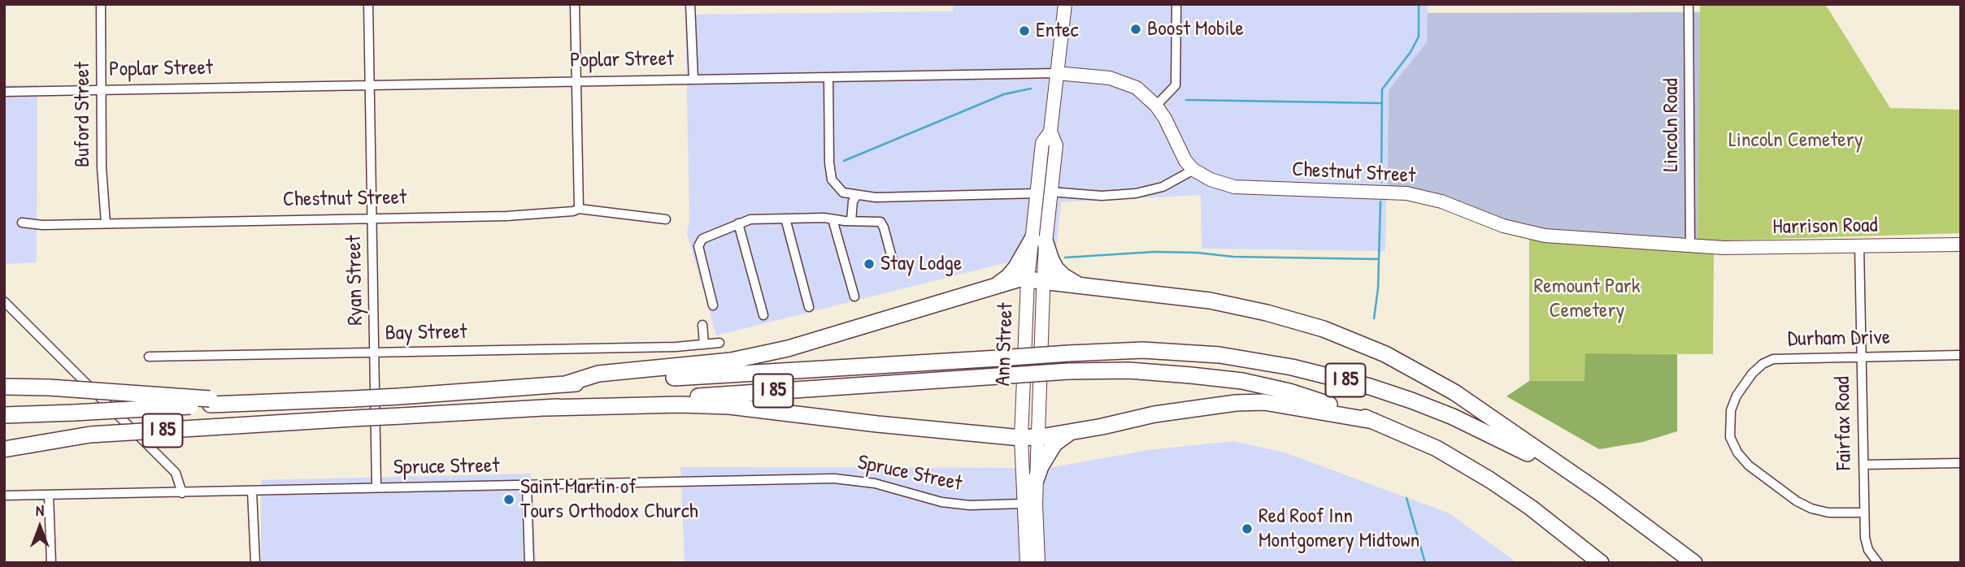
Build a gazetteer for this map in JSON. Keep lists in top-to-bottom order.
{
  "streets": {
    "highway": ["I 85"],
    "street": [
      "Poplar Street",
      "Buford Street",
      "Lincoln Road",
      "Chestnut Street",
      "Harrison Road",
      "Ryan Street",
      "Bay Street",
      "Durham Drive",
      "Ann Street",
      "Fairfax Road",
      "Spruce Street"
    ]
  },
  "crossings": [
    ["Poplar Street", "Buford Street"],
    ["Poplar Street", "Chestnut Street"],
    ["Poplar Street", "Ryan Street"],
    ["Poplar Street", "Ann Street"],
    ["Buford Street", "Chestnut Street"],
    ["Lincoln Road", "Chestnut Street"],
    ["Lincoln Road", "Harrison Road"],
    ["Chestnut Street", "Harrison Road"],
    ["Chestnut Street", "Ryan Street"],
    ["Harrison Road", "Fairfax Road"],
    ["Ryan Street", "Bay Street"],
    ["Ryan Street", "Spruce Street"],
    ["Durham Drive", "Fairfax Road"],
    ["Ann Street", "Spruce Street"]
  ],
  "parks": ["Lincoln Cemetery", "Remount Park Cemetery"],
  "places": [
    "Boost Mobile",
    "Entec",
    "Stay Lodge",
    "Saint Martin of Tours Orthodox Church",
    "Red Roof Inn Montgomery Midtown"
  ],
  "north": "top"
}
